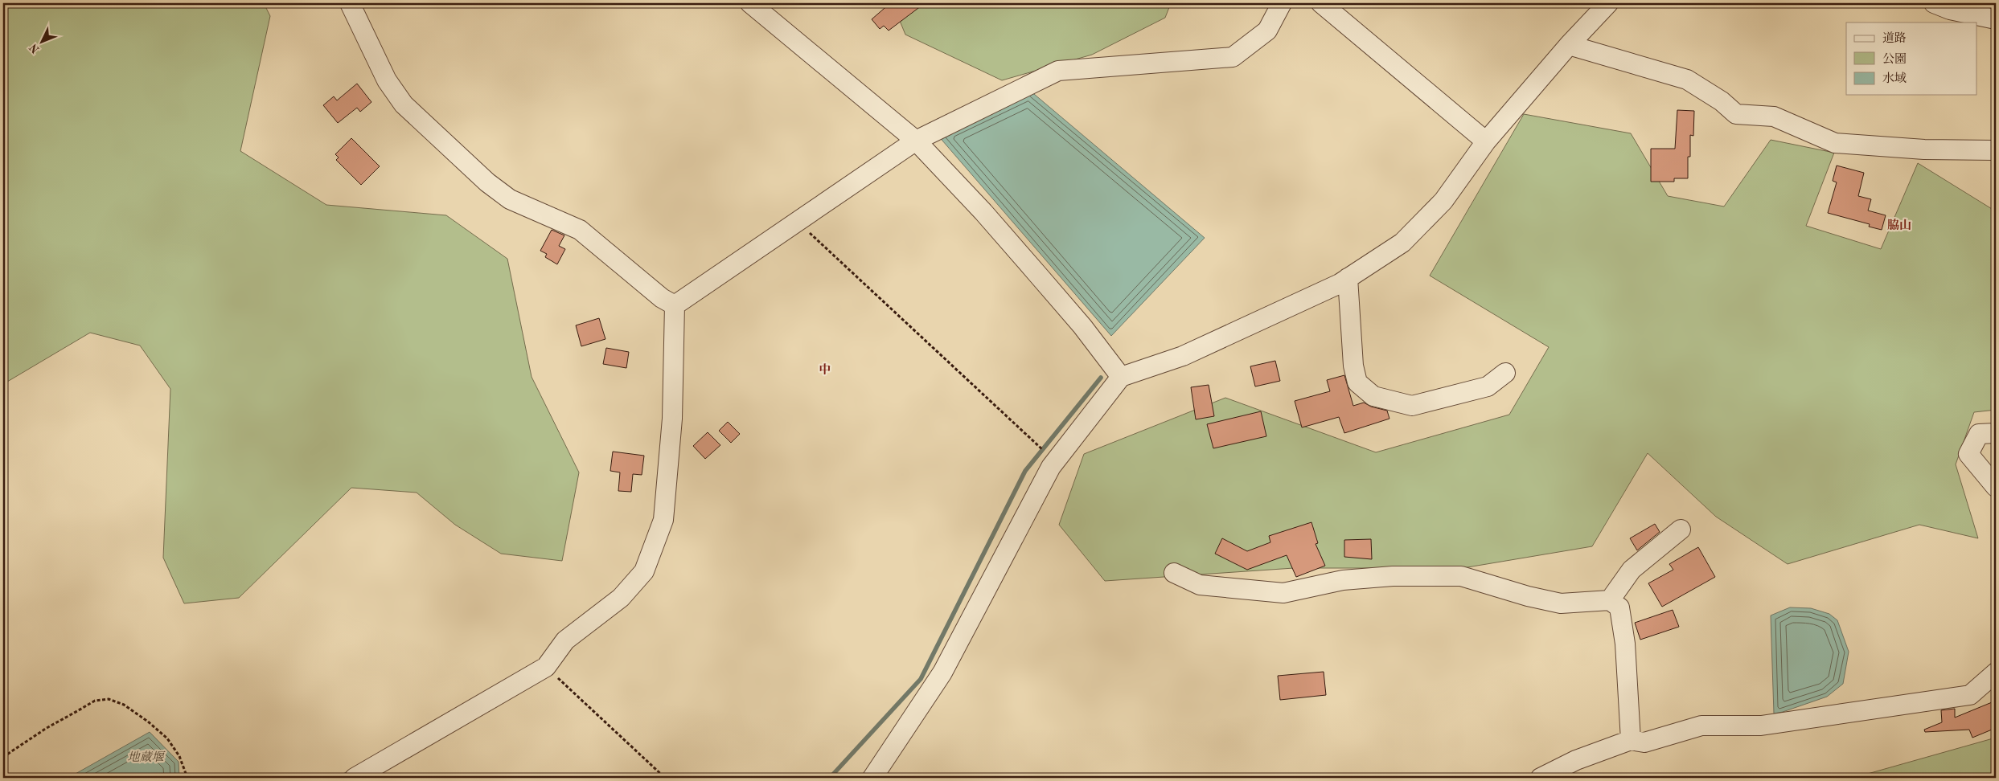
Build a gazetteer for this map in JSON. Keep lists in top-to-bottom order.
{
  "districts": ["脇山", "中"],
  "water": ["地蔵堰"],
  "legend": ["道路", "公園", "水域"],
  "north": "bottom left"
}
